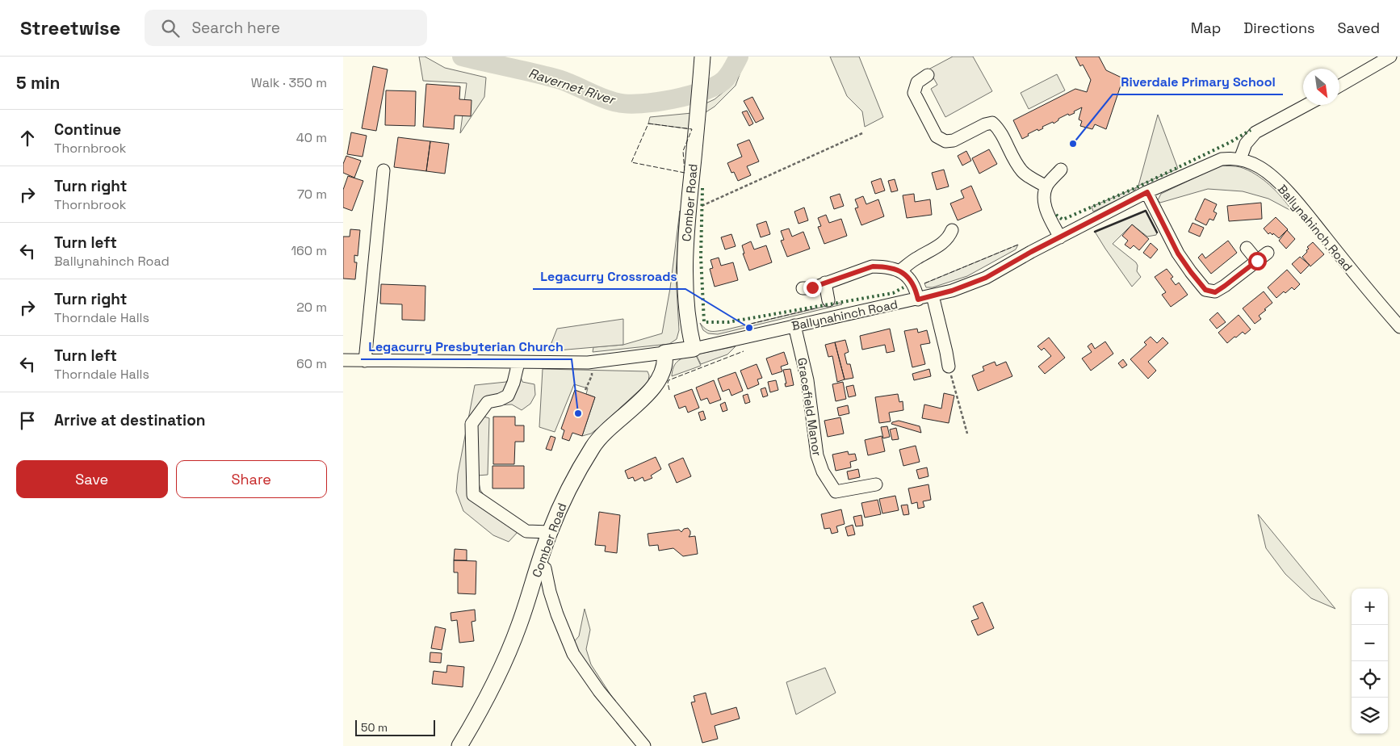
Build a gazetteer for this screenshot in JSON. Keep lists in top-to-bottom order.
{
  "streets": {
    "main road": ["Comber Road"],
    "street": ["Ballynahinch Road", "Gracefield Manor"]
  },
  "crossings": [
    ["Comber Road", "Ballynahinch Road"],
    ["Ballynahinch Road", "Gracefield Manor"]
  ],
  "water": ["Ravernet River"],
  "places": ["Riverdale Primary School", "Legacurry Crossroads", "Legacurry Presbyterian Church"],
  "scale_bar": "50 m",
  "north": "bottom right",
  "page": {
    "header": "Streetwise",
    "search": "Search here",
    "nav": ["Map", "Directions", "Saved"],
    "heading": ["5 min", "Walk · 350 m"],
    "list": [
      ["Continue", "Thornbrook", "40 m"],
      ["Turn right", "Thornbrook", "70 m"],
      ["Turn left", "Ballynahinch Road", "160 m"],
      ["Turn right", "Thorndale Halls", "20 m"],
      ["Turn left", "Thorndale Halls", "60 m"],
      "Arrive at destination"
    ],
    "buttons": ["Save", "Share"],
    "map_buttons": ["+", "−"],
    "scale": "50 m"
  }
}
